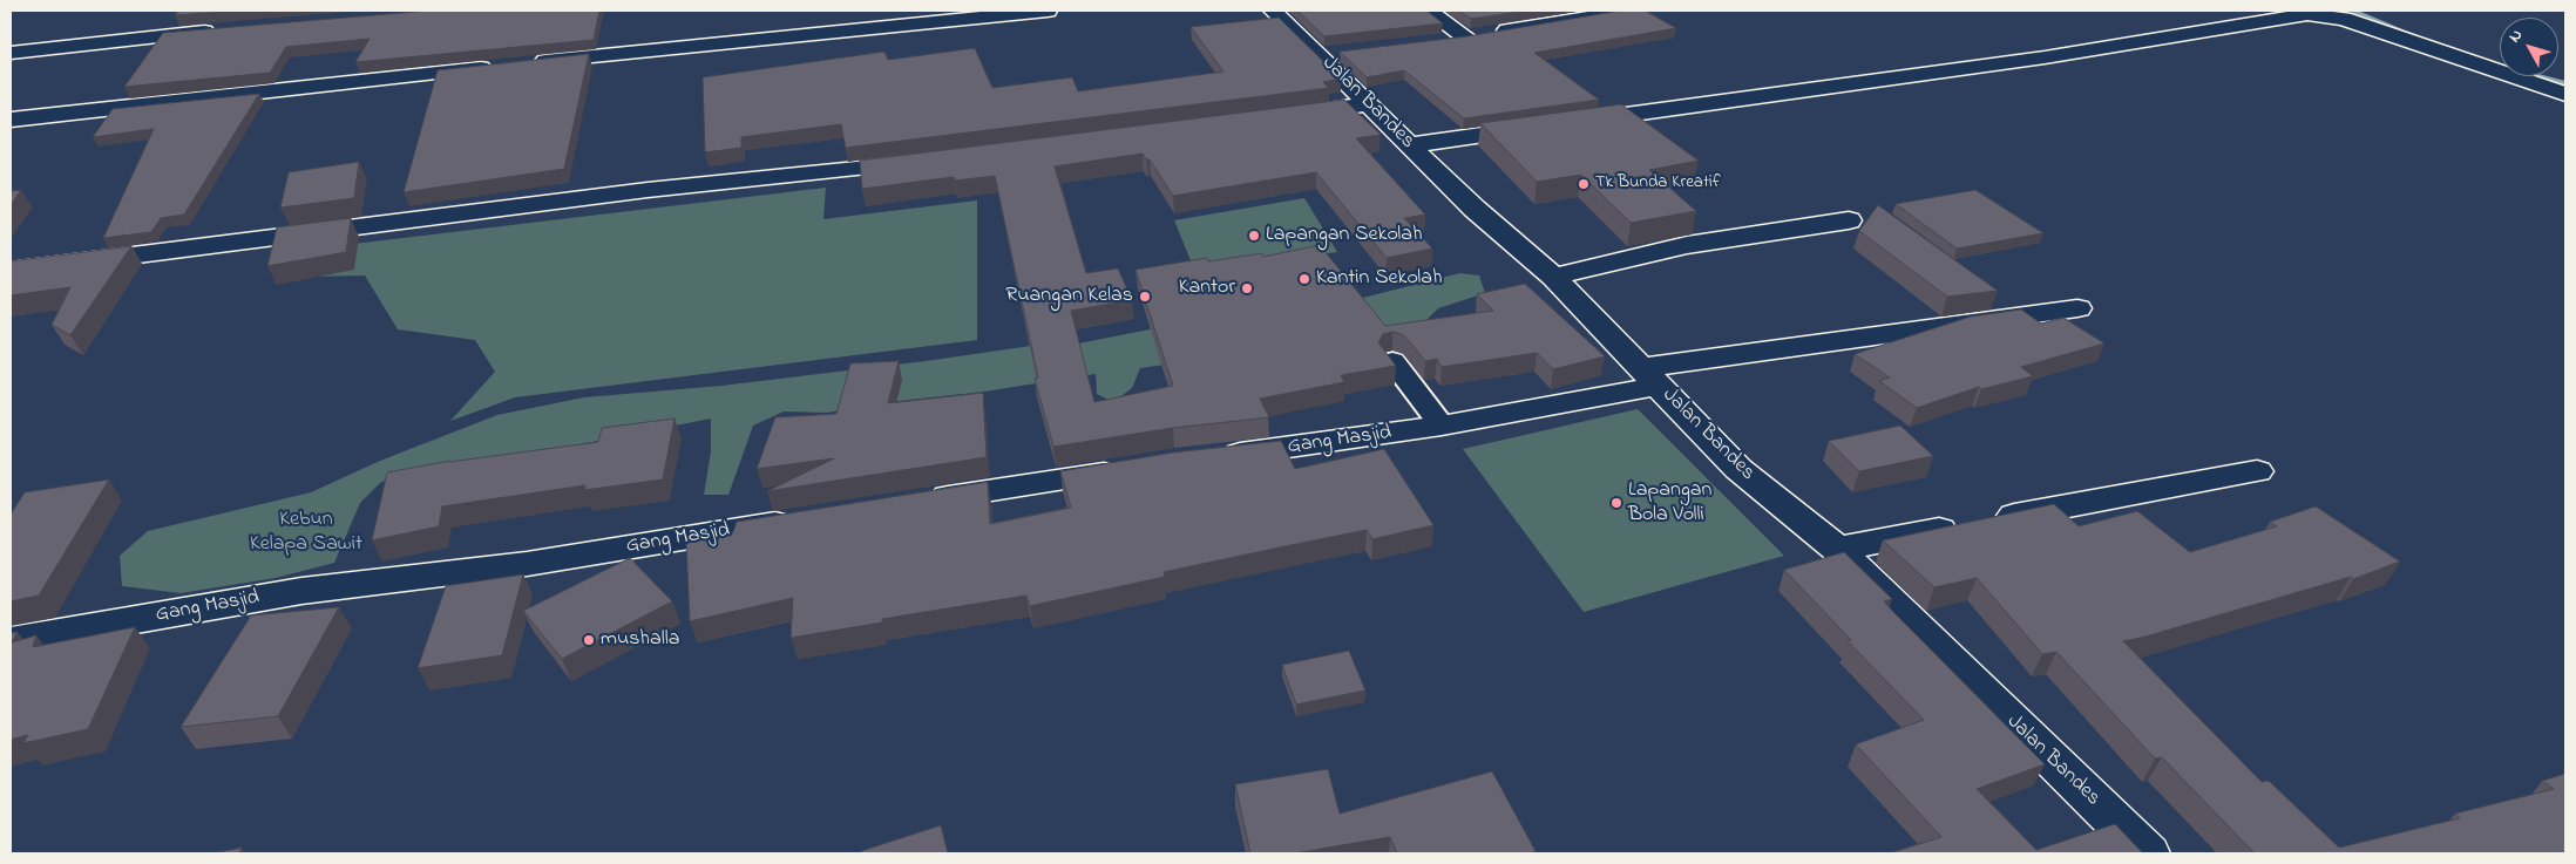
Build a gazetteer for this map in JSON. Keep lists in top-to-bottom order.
{
  "streets": {
    "street": ["Jalan Bandes", "Gang Masjid"]
  },
  "crossings": [
    ["Jalan Bandes", "Gang Masjid"]
  ],
  "parks": ["Kebun Kelapa Sawit"],
  "places": [
    "Tk Bunda Kreatif",
    "Lapangan Sekolah",
    "Kantin Sekolah",
    "Kantor",
    "Ruangan Kelas",
    "Lapangan Bola Volli",
    "mushalla"
  ],
  "north": "top left"
}
